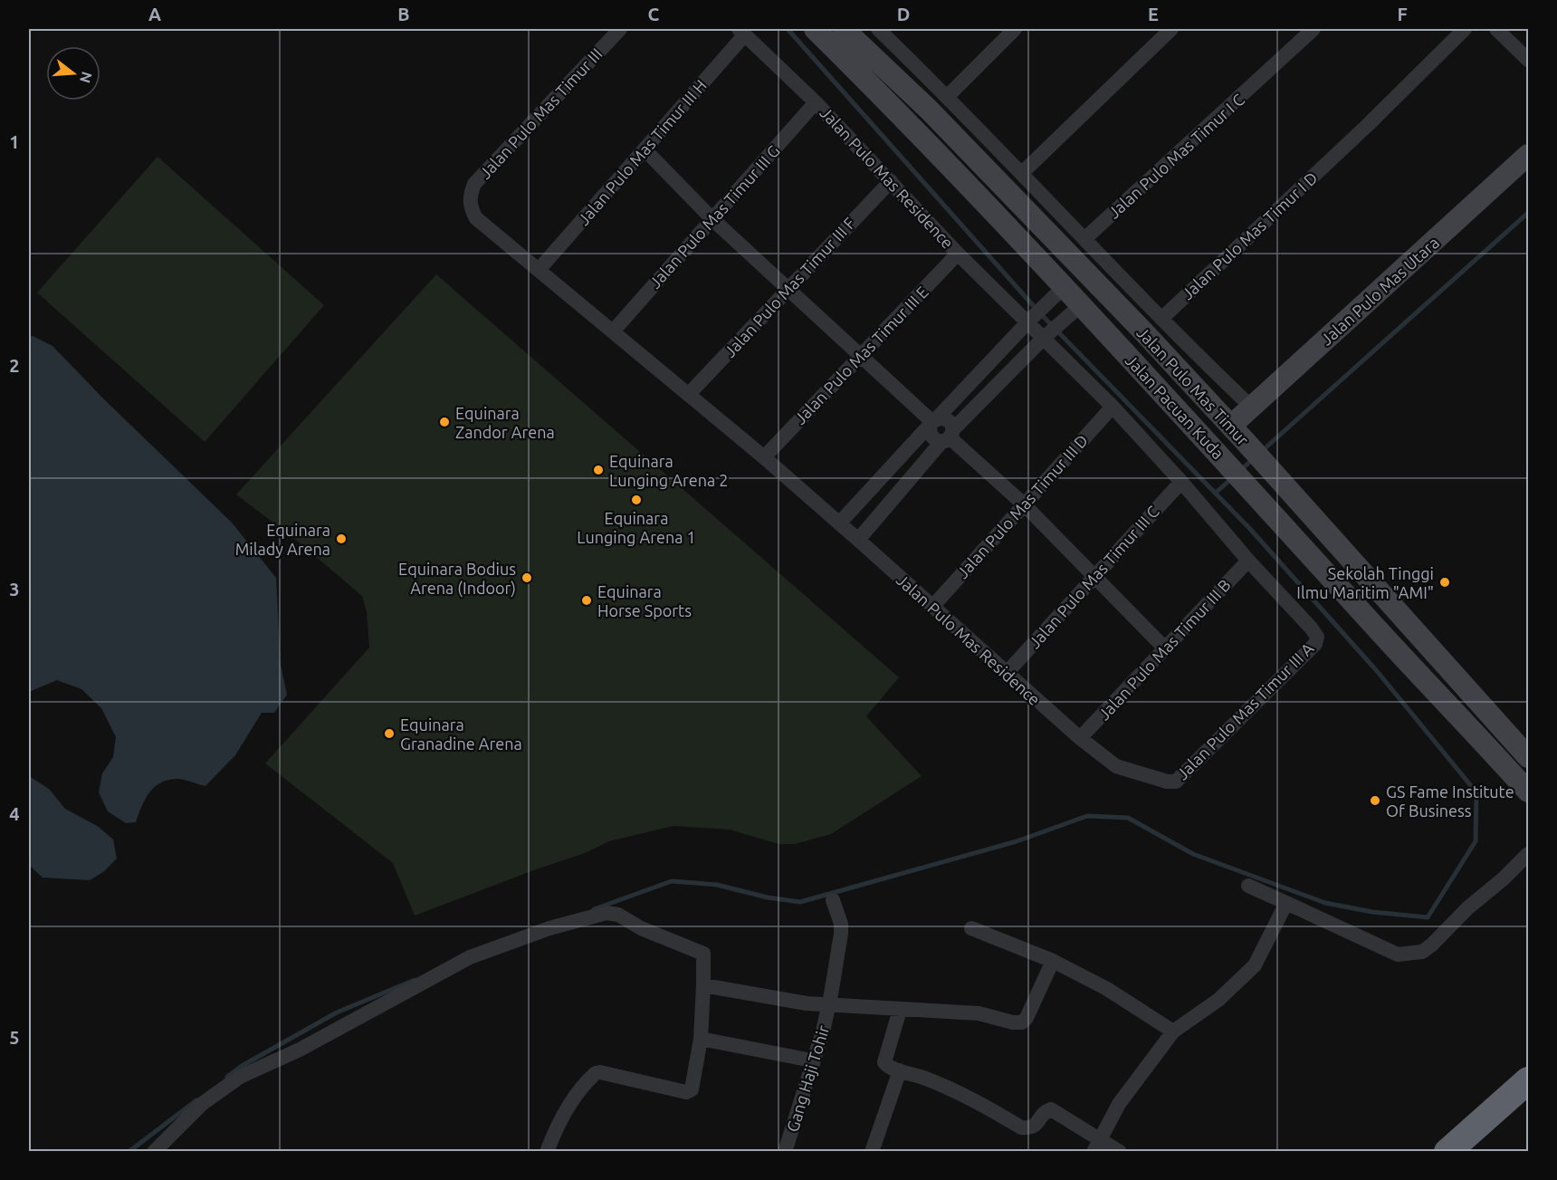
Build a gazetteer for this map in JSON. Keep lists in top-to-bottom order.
{
  "streets": {
    "street": [
      "Jalan Pulo Mas Timur III",
      "Jalan Pulo Mas Timur III H",
      "Jalan Pulo Mas Timur I C",
      "Jalan Pulo Mas Residence",
      "Jalan Pulo Mas Timur III G",
      "Jalan Pulo Mas Timur I D",
      "Jalan Pulo Mas Timur III F",
      "Jalan Pulo Mas Utara",
      "Jalan Pulo Mas Timur III E",
      "Jalan Pulo Mas Timur",
      "Jalan Pacuan Kuda",
      "Jalan Pulo Mas Timur III D",
      "Jalan Pulo Mas Timur III C",
      "Jalan Pulo Mas Timur III B",
      "Jalan Pulo Mas Timur III A",
      "Gang Haji Tohir"
    ]
  },
  "crossings": [
    ["Jalan Pulo Mas Timur III", "Jalan Pulo Mas Timur III H"],
    ["Jalan Pulo Mas Timur III", "Jalan Pulo Mas Residence"],
    ["Jalan Pulo Mas Timur III H", "Jalan Pulo Mas Residence"],
    ["Jalan Pulo Mas Timur I C", "Jalan Pulo Mas Timur"],
    ["Jalan Pulo Mas Residence", "Jalan Pulo Mas Timur III G"],
    ["Jalan Pulo Mas Residence", "Jalan Pulo Mas Timur III F"],
    ["Jalan Pulo Mas Residence", "Jalan Pulo Mas Timur III E"],
    ["Jalan Pulo Mas Residence", "Jalan Pulo Mas Timur III D"],
    ["Jalan Pulo Mas Residence", "Jalan Pulo Mas Timur III C"],
    ["Jalan Pulo Mas Residence", "Jalan Pulo Mas Timur III B"],
    ["Jalan Pulo Mas Residence", "Jalan Pulo Mas Timur III A"],
    ["Jalan Pulo Mas Timur I D", "Jalan Pulo Mas Timur"],
    ["Jalan Pulo Mas Utara", "Jalan Pulo Mas Timur"],
    ["Jalan Pulo Mas Timur III B", "Jalan Pulo Mas Timur III A"]
  ],
  "places": [
    "Equinara Zandor Arena",
    "Equinara Lunging Arena 2",
    "Equinara Lunging Arena 1",
    "Equinara Milady Arena",
    "Equinara Bodius Arena (Indoor)",
    "Sekolah Tinggi Ilmu Maritim \"AMI\"",
    "Equinara Horse Sports",
    "Equinara Granadine Arena",
    "GS Fame Institute Of Business"
  ],
  "north": "right",
  "grid": {
    "columns": [
      "A",
      "B",
      "C",
      "D",
      "E",
      "F"
    ],
    "rows": [
      "1",
      "2",
      "3",
      "4",
      "5"
    ]
  }
}
